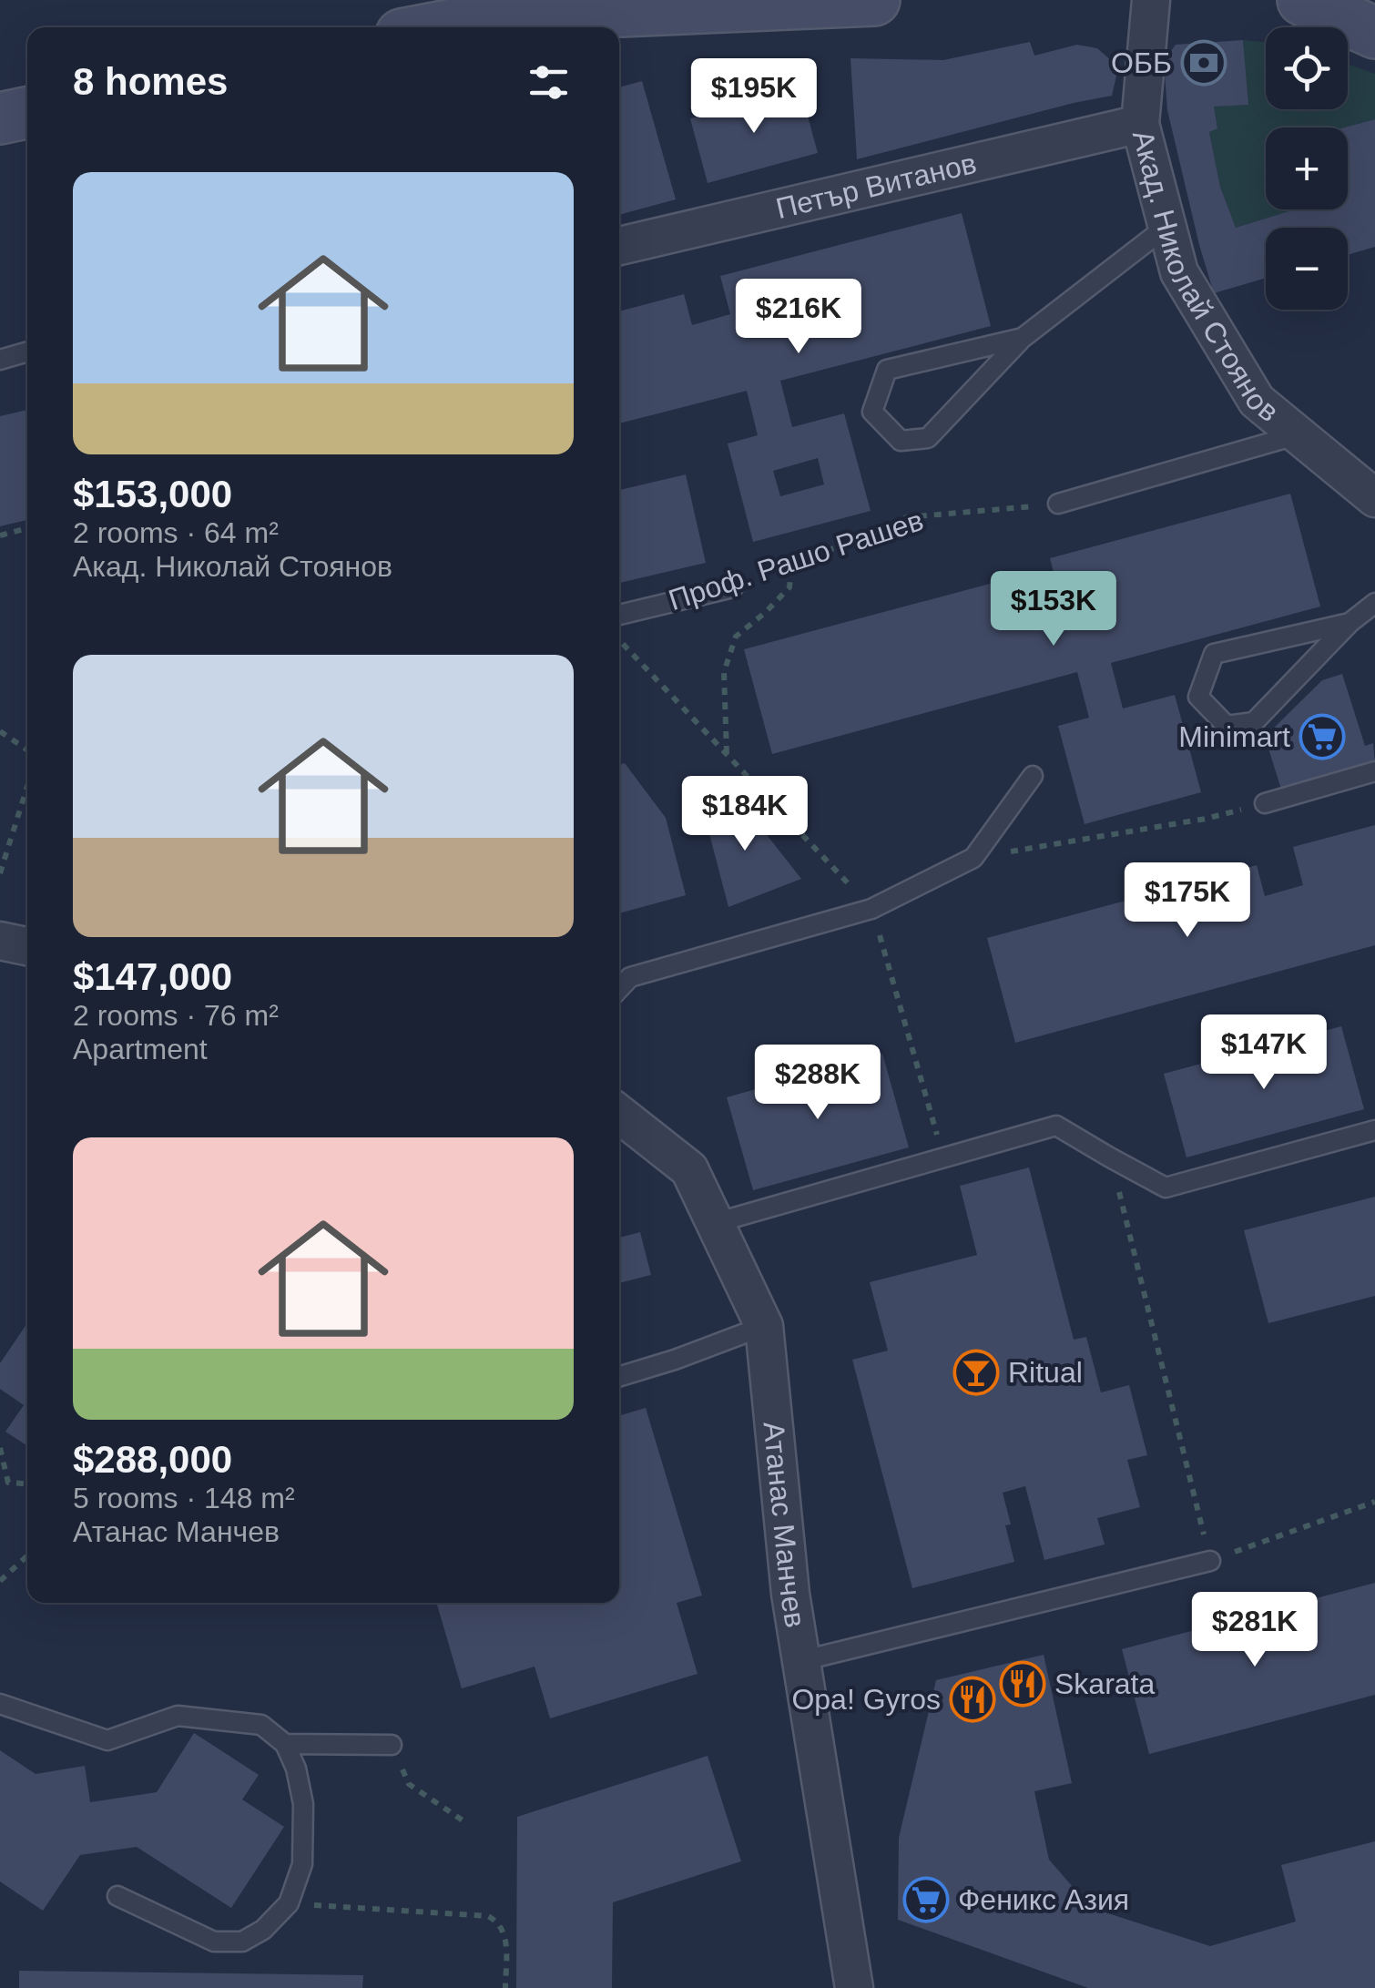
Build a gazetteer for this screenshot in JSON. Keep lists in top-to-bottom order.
{
  "streets": {
    "street": ["Петър Витанов", "Акад. Николай Стоянов", "Атанас Манчев"],
    "lane": ["Проф. Рашо Рашев"]
  },
  "crossings": [
    ["Петър Витанов", "Акад. Николай Стоянов"]
  ],
  "places": {
    "bank": ["ОББ"],
    "supermarket": ["Minimart", "Феникс Азия"],
    "bar": ["Ritual"],
    "restaurant": ["Skarata", "Opa! Gyros"]
  },
  "page": {
    "map_buttons": ["+", "−"],
    "heading": "8 homes",
    "price": [
      "$195K",
      "$216K",
      "$153K",
      "$184K",
      "$175K",
      "$147K",
      "$288K",
      "$281K"
    ],
    "list": [
      {
        "name": "$153,000",
        "note": "2 rooms · 64 m² · Акад. Николай Стоянов"
      },
      {
        "name": "$147,000",
        "note": "2 rooms · 76 m² · Apartment"
      },
      {
        "name": "$288,000",
        "note": "5 rooms · 148 m² · Атанас Манчев"
      }
    ]
  }
}
